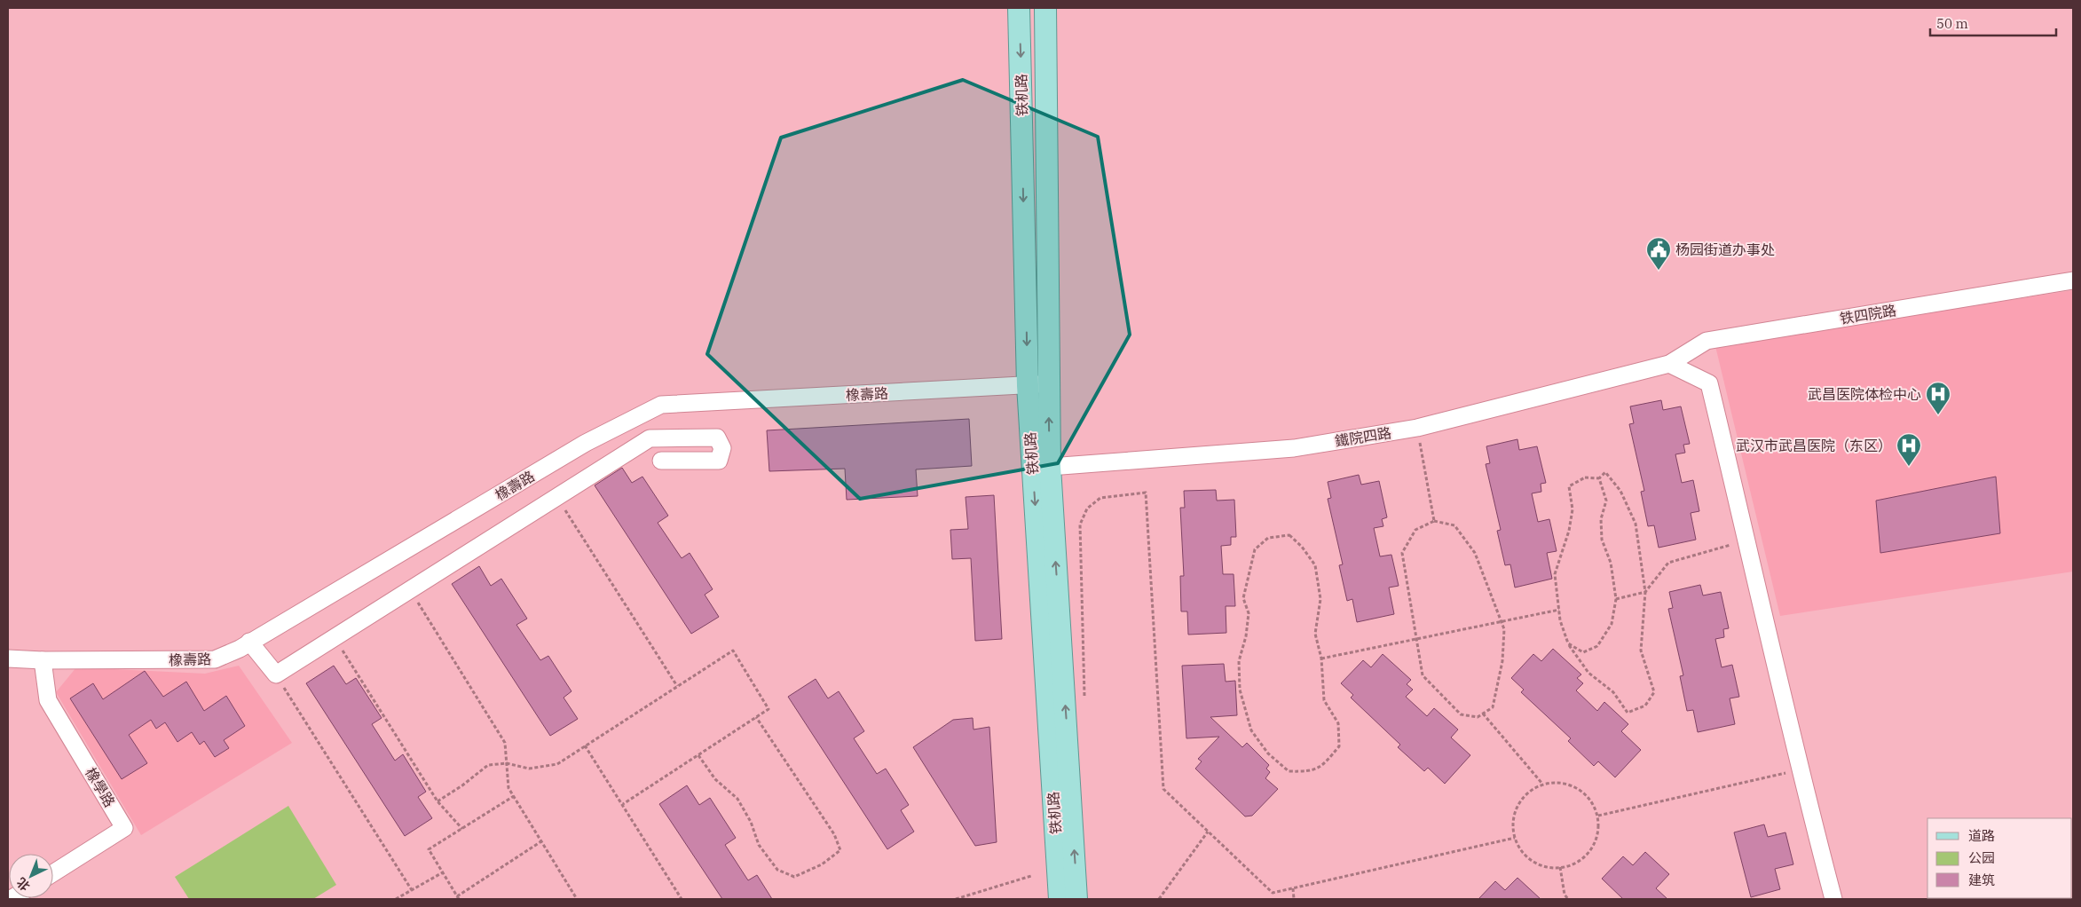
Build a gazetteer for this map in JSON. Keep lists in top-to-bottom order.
{
  "streets": {
    "main road": ["铁机路"],
    "street": [
      "铁四院路",
      "橡壽路",
      "鐵院四路",
      "橡學路"
    ]
  },
  "crossings": [
    ["铁机路", "橡壽路"],
    ["铁机路", "鐵院四路"],
    ["铁四院路", "鐵院四路"],
    ["橡壽路", "橡學路"]
  ],
  "places": {
    "public building": ["杨园街道办事处"],
    "hospital": ["武昌医院体检中心", "武汉市武昌医院（东区）"]
  },
  "legend": ["道路", "公园", "建筑"],
  "scale_bar": "50 m",
  "north": "bottom left"
}
